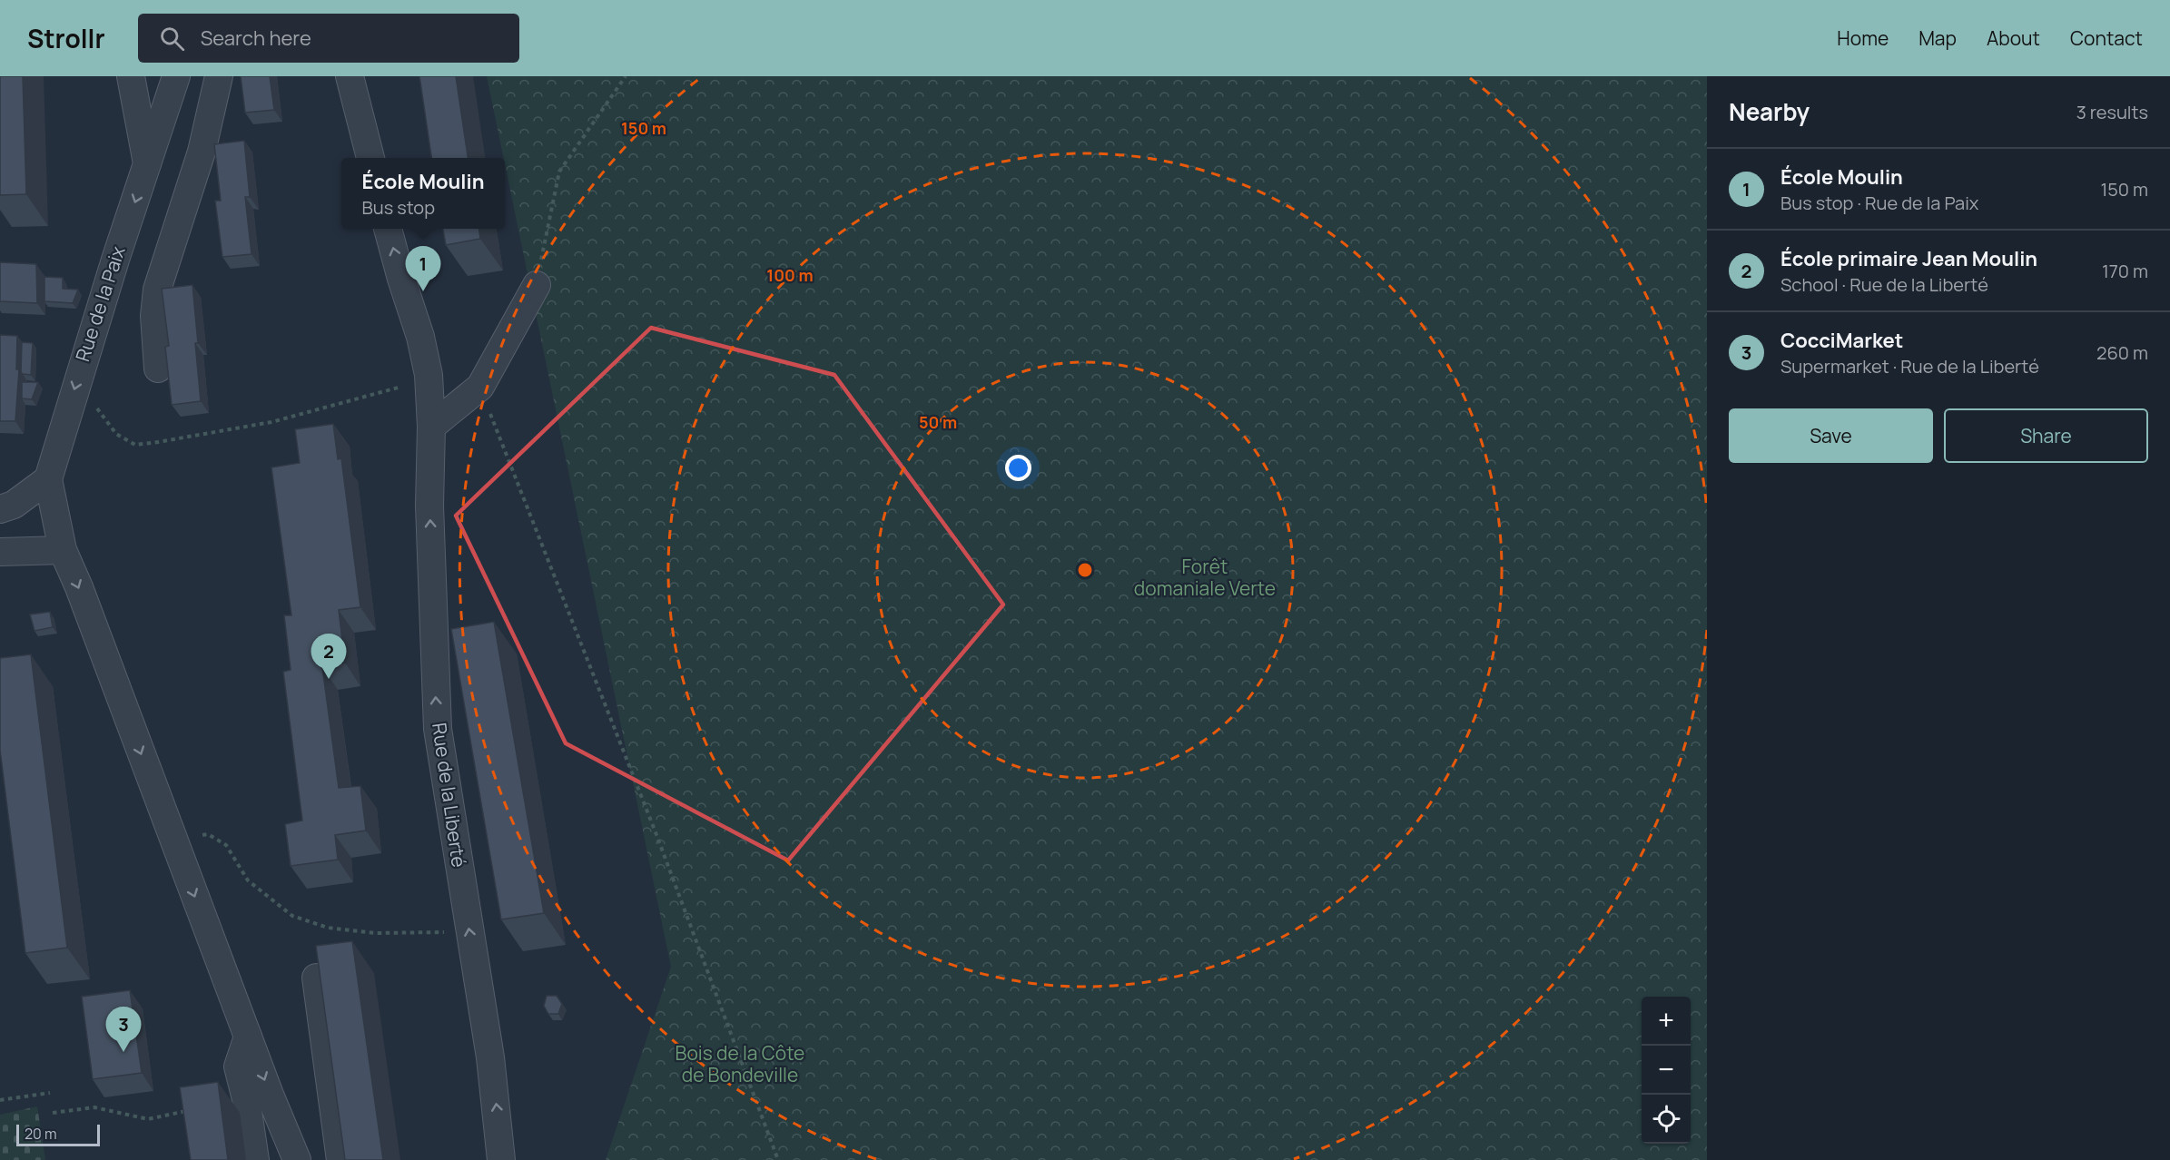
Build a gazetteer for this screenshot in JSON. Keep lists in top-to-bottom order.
{
  "streets": {
    "street": ["Rue de la Paix", "Rue de la Liberté"]
  },
  "parks": ["Forêt domaniale Verte", "Bois de la Côte de Bondeville"],
  "scale_bar": "20 m",
  "page": {
    "header": "Strollr",
    "search": "Search here",
    "nav": [
      "Home",
      "Map",
      "About",
      "Contact"
    ],
    "heading": ["Nearby", "3 results"],
    "list": [
      {
        "mark": "1",
        "name": "École Moulin",
        "note": "Bus stop · Rue de la Paix",
        "value": "150 m"
      },
      {
        "mark": "2",
        "name": "École primaire Jean Moulin",
        "note": "School · Rue de la Liberté",
        "value": "170 m"
      },
      {
        "mark": "3",
        "name": "CocciMarket",
        "note": "Supermarket · Rue de la Liberté",
        "value": "260 m"
      }
    ],
    "popup": ["École Moulin", "Bus stop"],
    "pins": ["1", "2", "3"],
    "buttons": ["Save", "Share"],
    "map_buttons": ["+", "−"],
    "scale": "20 m"
  },
  "rings": ["150 m", "100 m", "50 m"]
}
